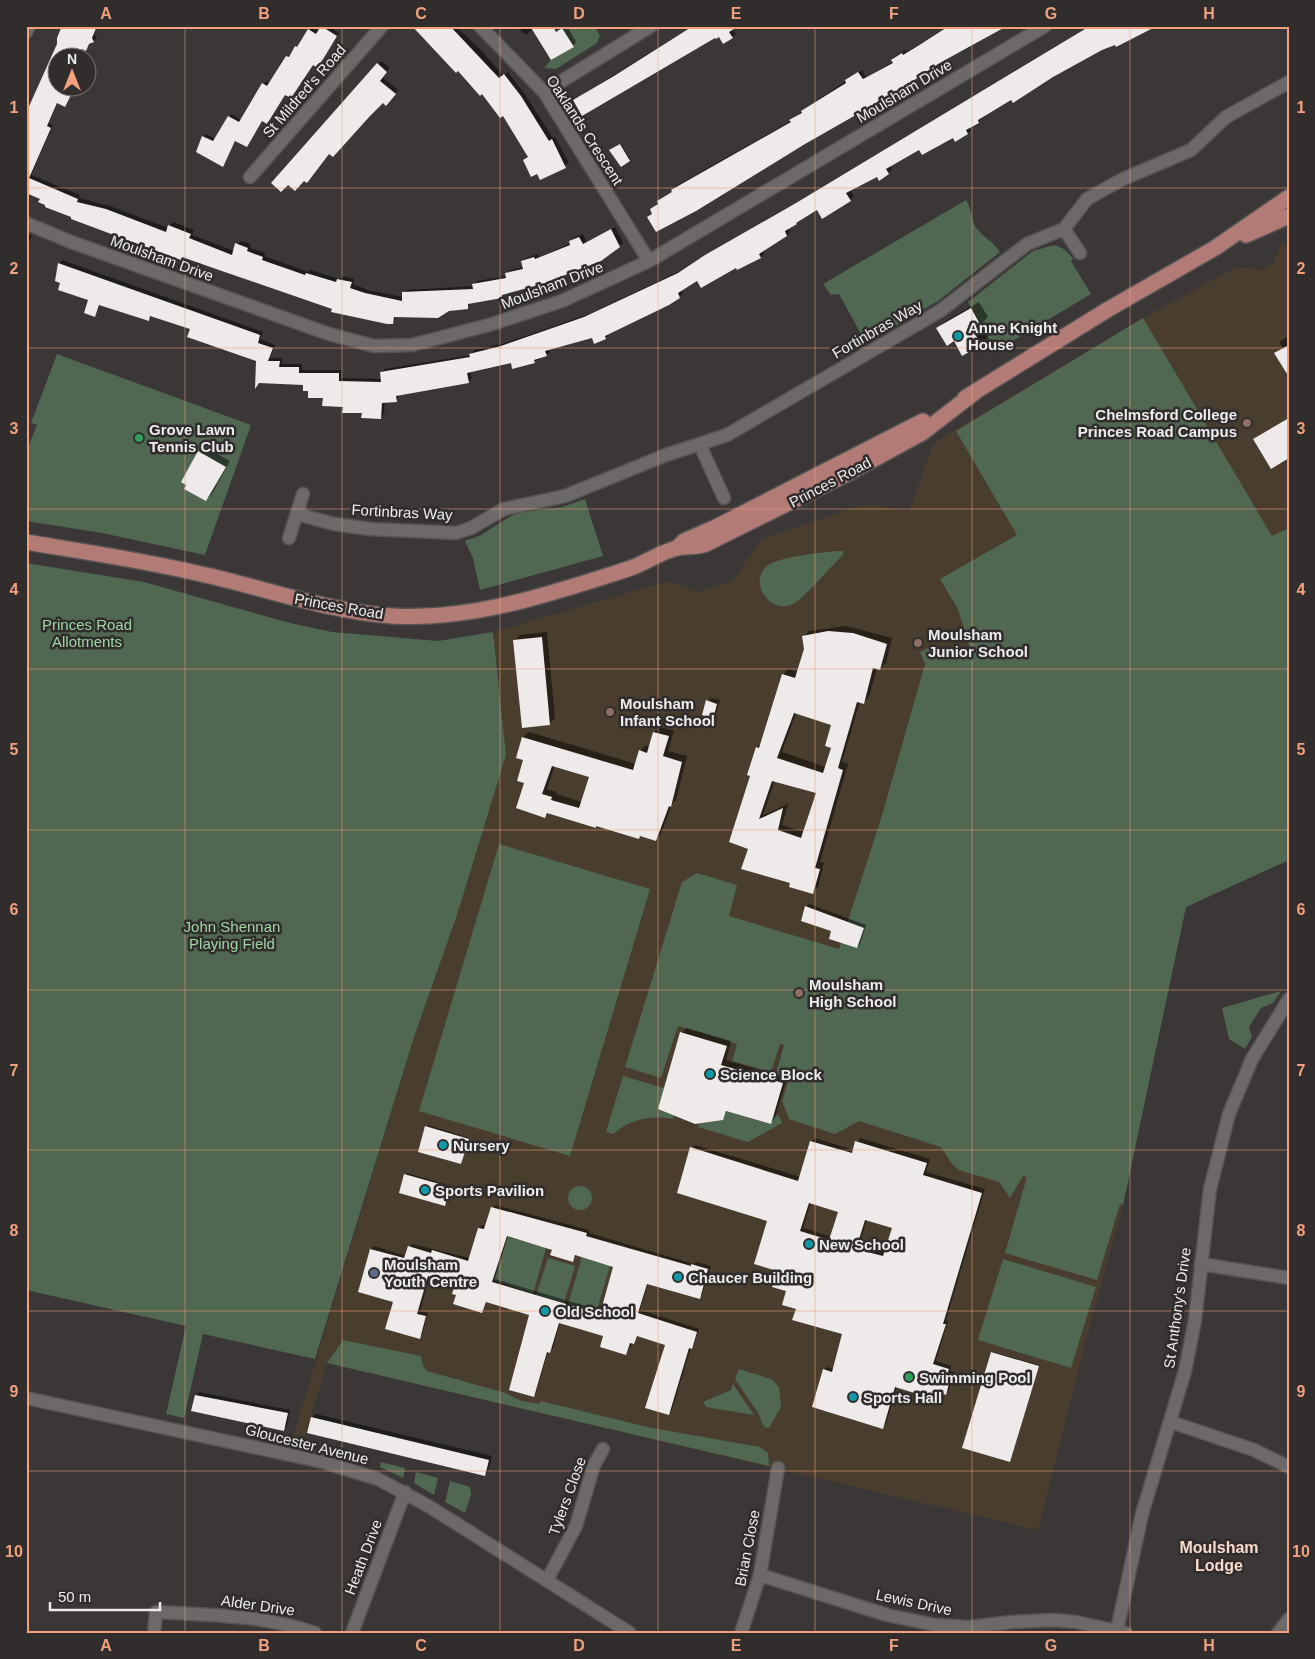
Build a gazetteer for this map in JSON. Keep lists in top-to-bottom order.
{
  "streets": {
    "main road": ["Princes Road"],
    "street": [
      "St Mildred's Road",
      "Moulsham Drive",
      "Oaklands Crescent",
      "Fortinbras Way",
      "St Anthony's Drive",
      "Gloucester Avenue",
      "Tylers Close",
      "Brian Close",
      "Heath Drive",
      "Lewis Drive",
      "Alder Drive"
    ]
  },
  "crossings": [
    ["Moulsham Drive", "Oaklands Crescent"],
    ["St Anthony's Drive", "Lewis Drive"],
    ["Gloucester Avenue", "Tylers Close"],
    ["Gloucester Avenue", "Heath Drive"],
    ["Brian Close", "Lewis Drive"]
  ],
  "districts": ["Moulsham Lodge"],
  "parks": ["Princes Road Allotments", "John Shennan Playing Field"],
  "places": [
    "Anne Knight House",
    "Chelmsford College Princes Road Campus",
    "Grove Lawn Tennis Club",
    "Moulsham Junior School",
    "Moulsham Infant School",
    "Moulsham High School",
    "Science Block",
    "Nursery",
    "Sports Pavilion",
    "New School",
    "Moulsham Youth Centre",
    "Chaucer Building",
    "Old School",
    "Swimming Pool",
    "Sports Hall"
  ],
  "scale_bar": "50 m",
  "north": "top",
  "grid": {
    "columns": [
      "A",
      "B",
      "C",
      "D",
      "E",
      "F",
      "G",
      "H"
    ],
    "rows": [
      "1",
      "2",
      "3",
      "4",
      "5",
      "6",
      "7",
      "8",
      "9",
      "10"
    ]
  }
}
